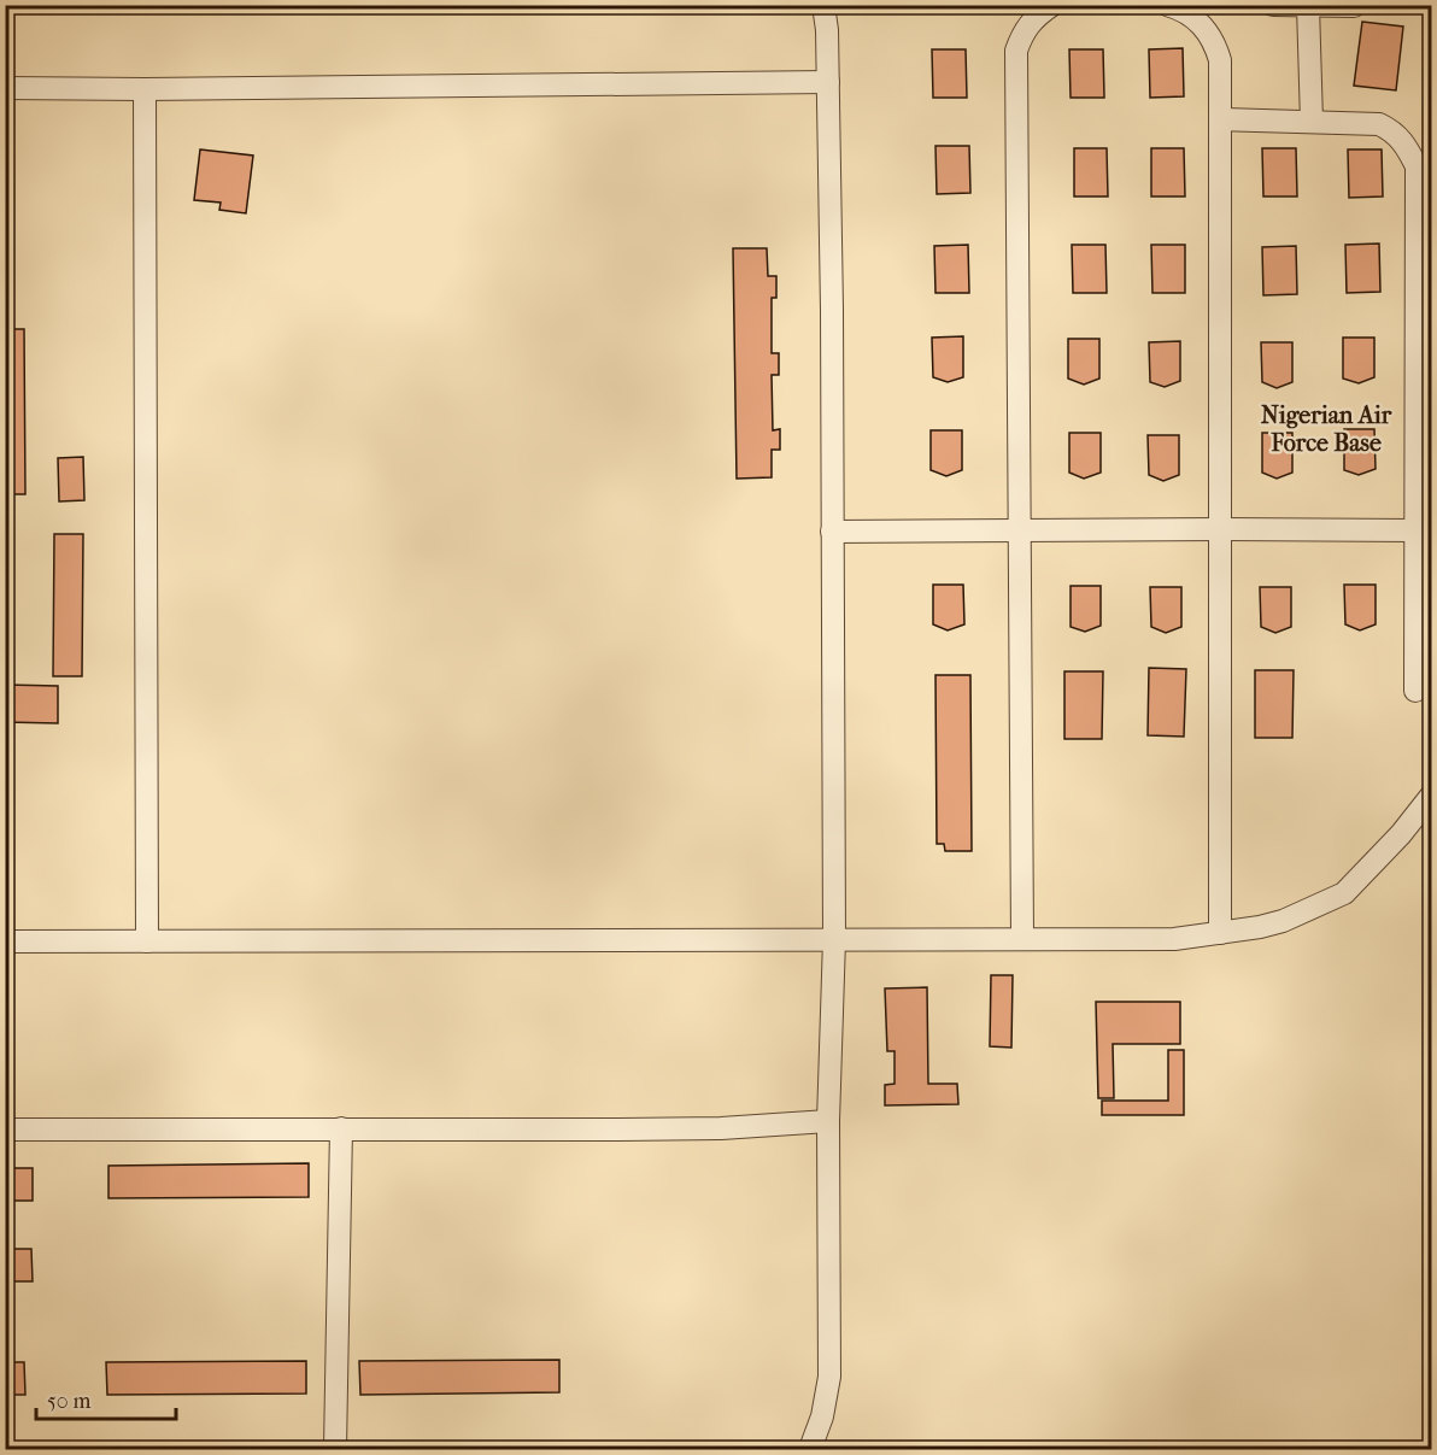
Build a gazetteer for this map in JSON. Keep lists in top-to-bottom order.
{
  "districts": ["Nigerian Air Force Base"],
  "scale_bar": "50 m"
}
